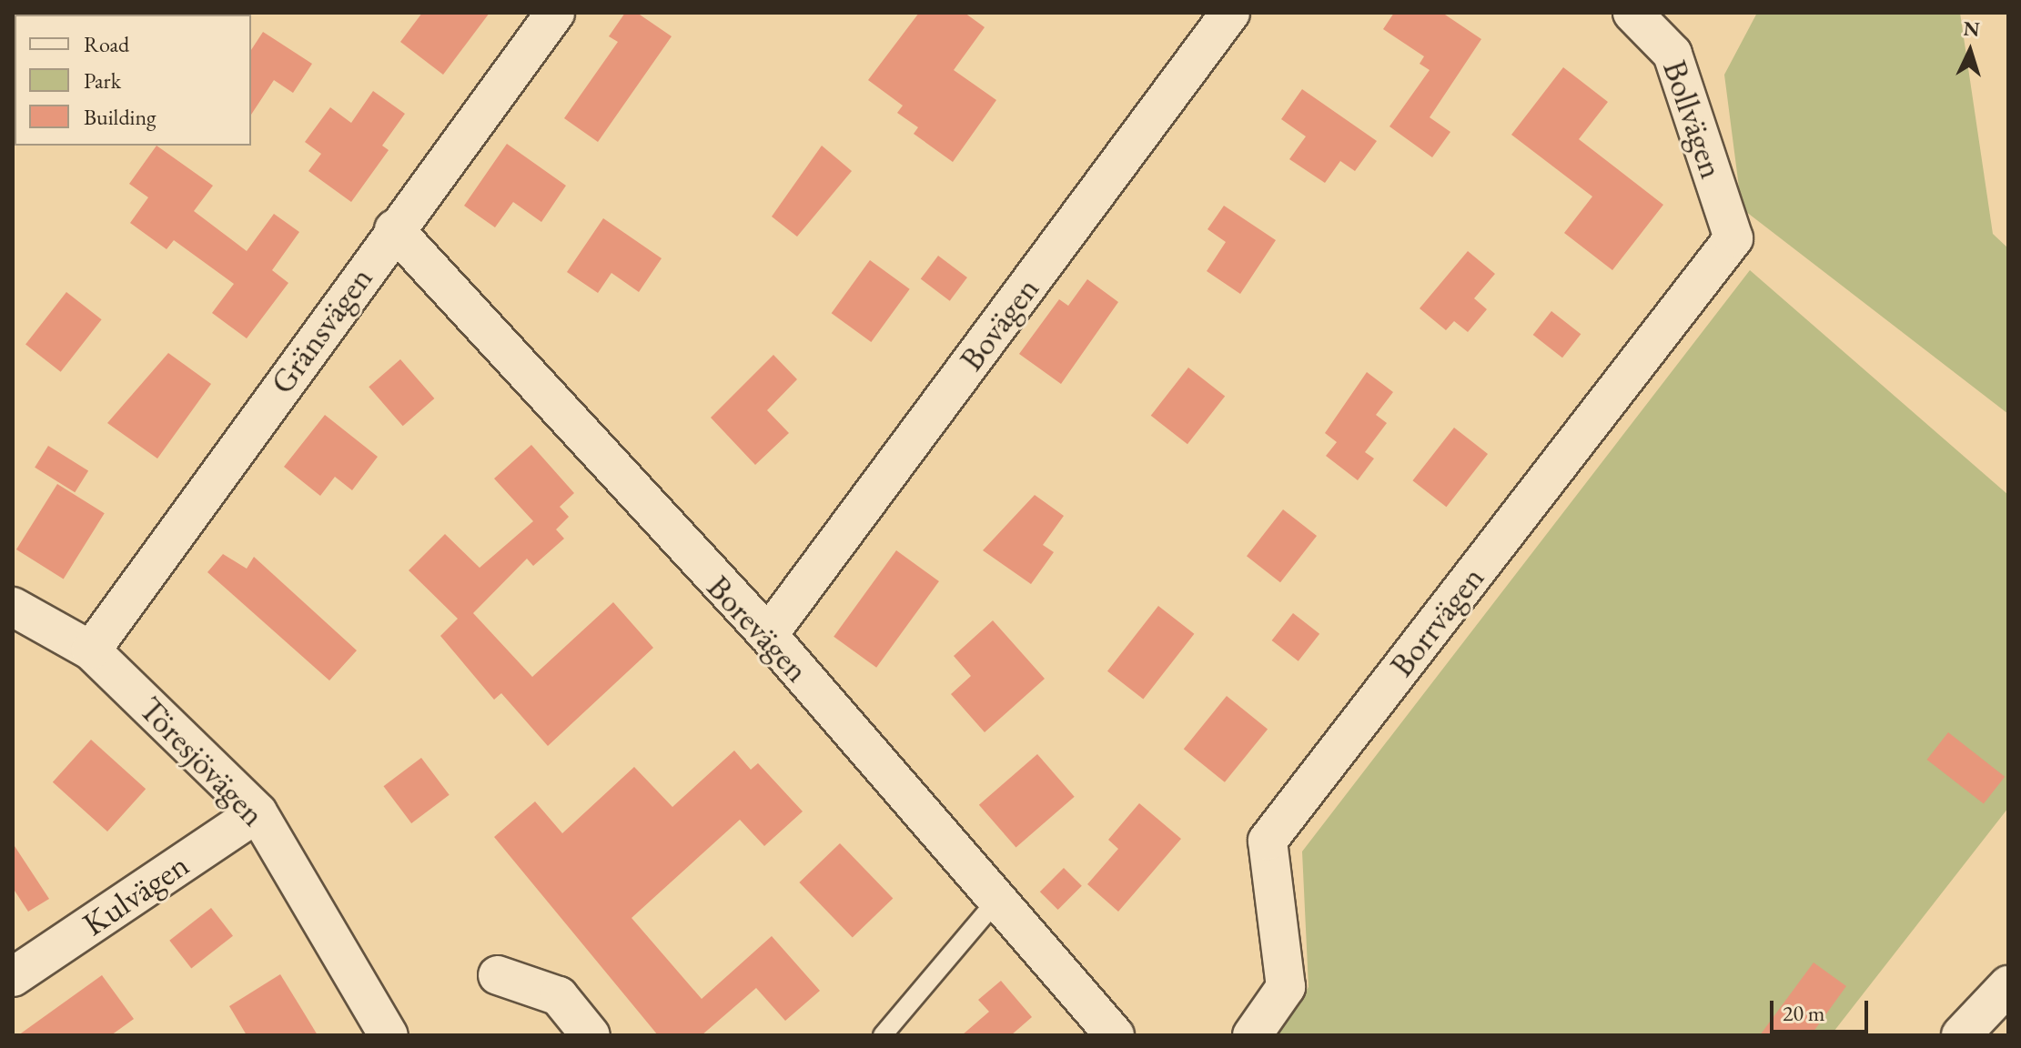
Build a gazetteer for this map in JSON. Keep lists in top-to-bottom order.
{
  "streets": {
    "street": [
      "Bollvägen",
      "Bovägen",
      "Gränsvägen",
      "Borrvägen",
      "Borevägen",
      "Töresjövägen",
      "Kulvägen"
    ]
  },
  "crossings": [
    ["Bollvägen", "Borrvägen"],
    ["Bovägen", "Borevägen"],
    ["Gränsvägen", "Borevägen"],
    ["Gränsvägen", "Töresjövägen"],
    ["Töresjövägen", "Kulvägen"]
  ],
  "legend": ["Road", "Park", "Building"],
  "scale_bar": "20 m",
  "north": "top"
}
